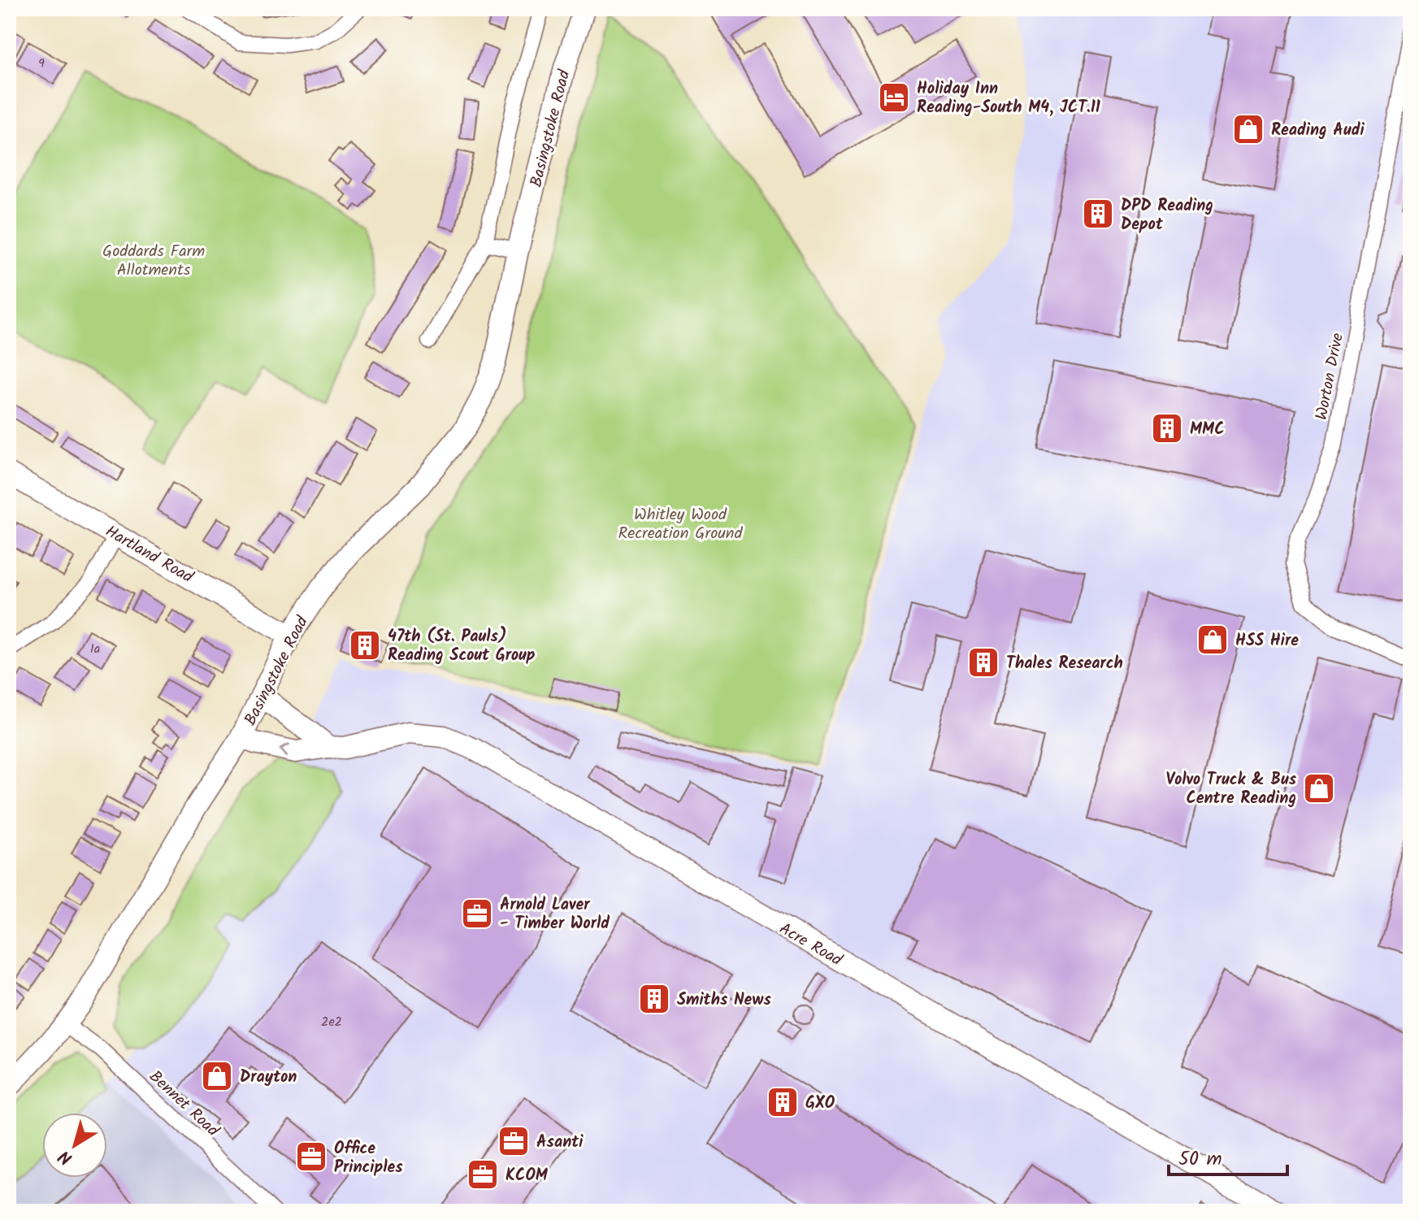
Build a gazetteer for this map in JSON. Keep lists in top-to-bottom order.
{
  "streets": {
    "street": [
      "Basingstoke Road",
      "Worton Drive",
      "Hartland Road",
      "Acre Road",
      "Bennet Road"
    ]
  },
  "crossings": [
    ["Basingstoke Road", "Hartland Road"],
    ["Basingstoke Road", "Acre Road"],
    ["Basingstoke Road", "Bennet Road"]
  ],
  "parks": ["Goddards Farm Allotments", "Whitley Wood Recreation Ground"],
  "places": {
    "hotel": ["Holiday Inn Reading-South M4, JCT.11"],
    "shop": [
      "Reading Audi",
      "HSS Hire",
      "Volvo Truck & Bus Centre Reading",
      "Drayton"
    ],
    "building": [
      "DPD Reading Depot",
      "MMC",
      "47th (St. Pauls) Reading Scout Group",
      "Thales Research",
      "Smiths News",
      "GXO"
    ],
    "office": [
      "Arnold Laver - Timber World",
      "Asanti",
      "Office Principles",
      "KCOM"
    ]
  },
  "house_numbers": ["9", "1a", "2e2"],
  "scale_bar": "50 m",
  "north": "bottom left"
}
